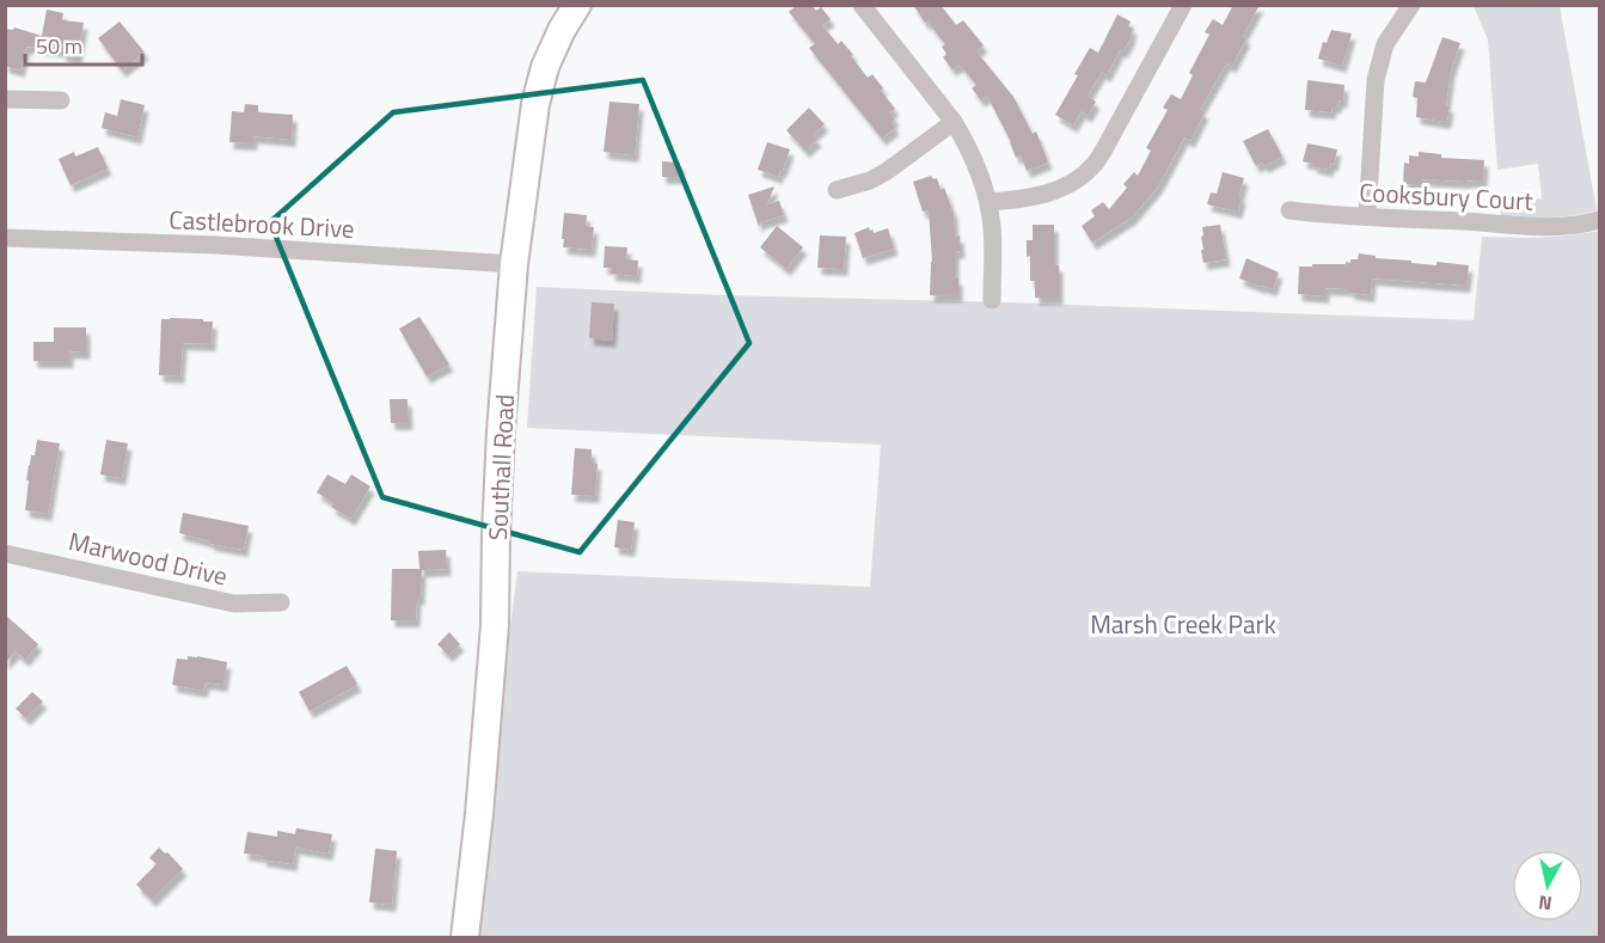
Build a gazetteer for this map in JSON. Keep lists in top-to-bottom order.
{
  "streets": {
    "street": [
      "Cooksbury Court",
      "Castlebrook Drive",
      "Southall Road",
      "Marwood Drive"
    ]
  },
  "crossings": [
    ["Castlebrook Drive", "Southall Road"]
  ],
  "parks": ["Marsh Creek Park"],
  "scale_bar": "50 m",
  "north": "bottom"
}
